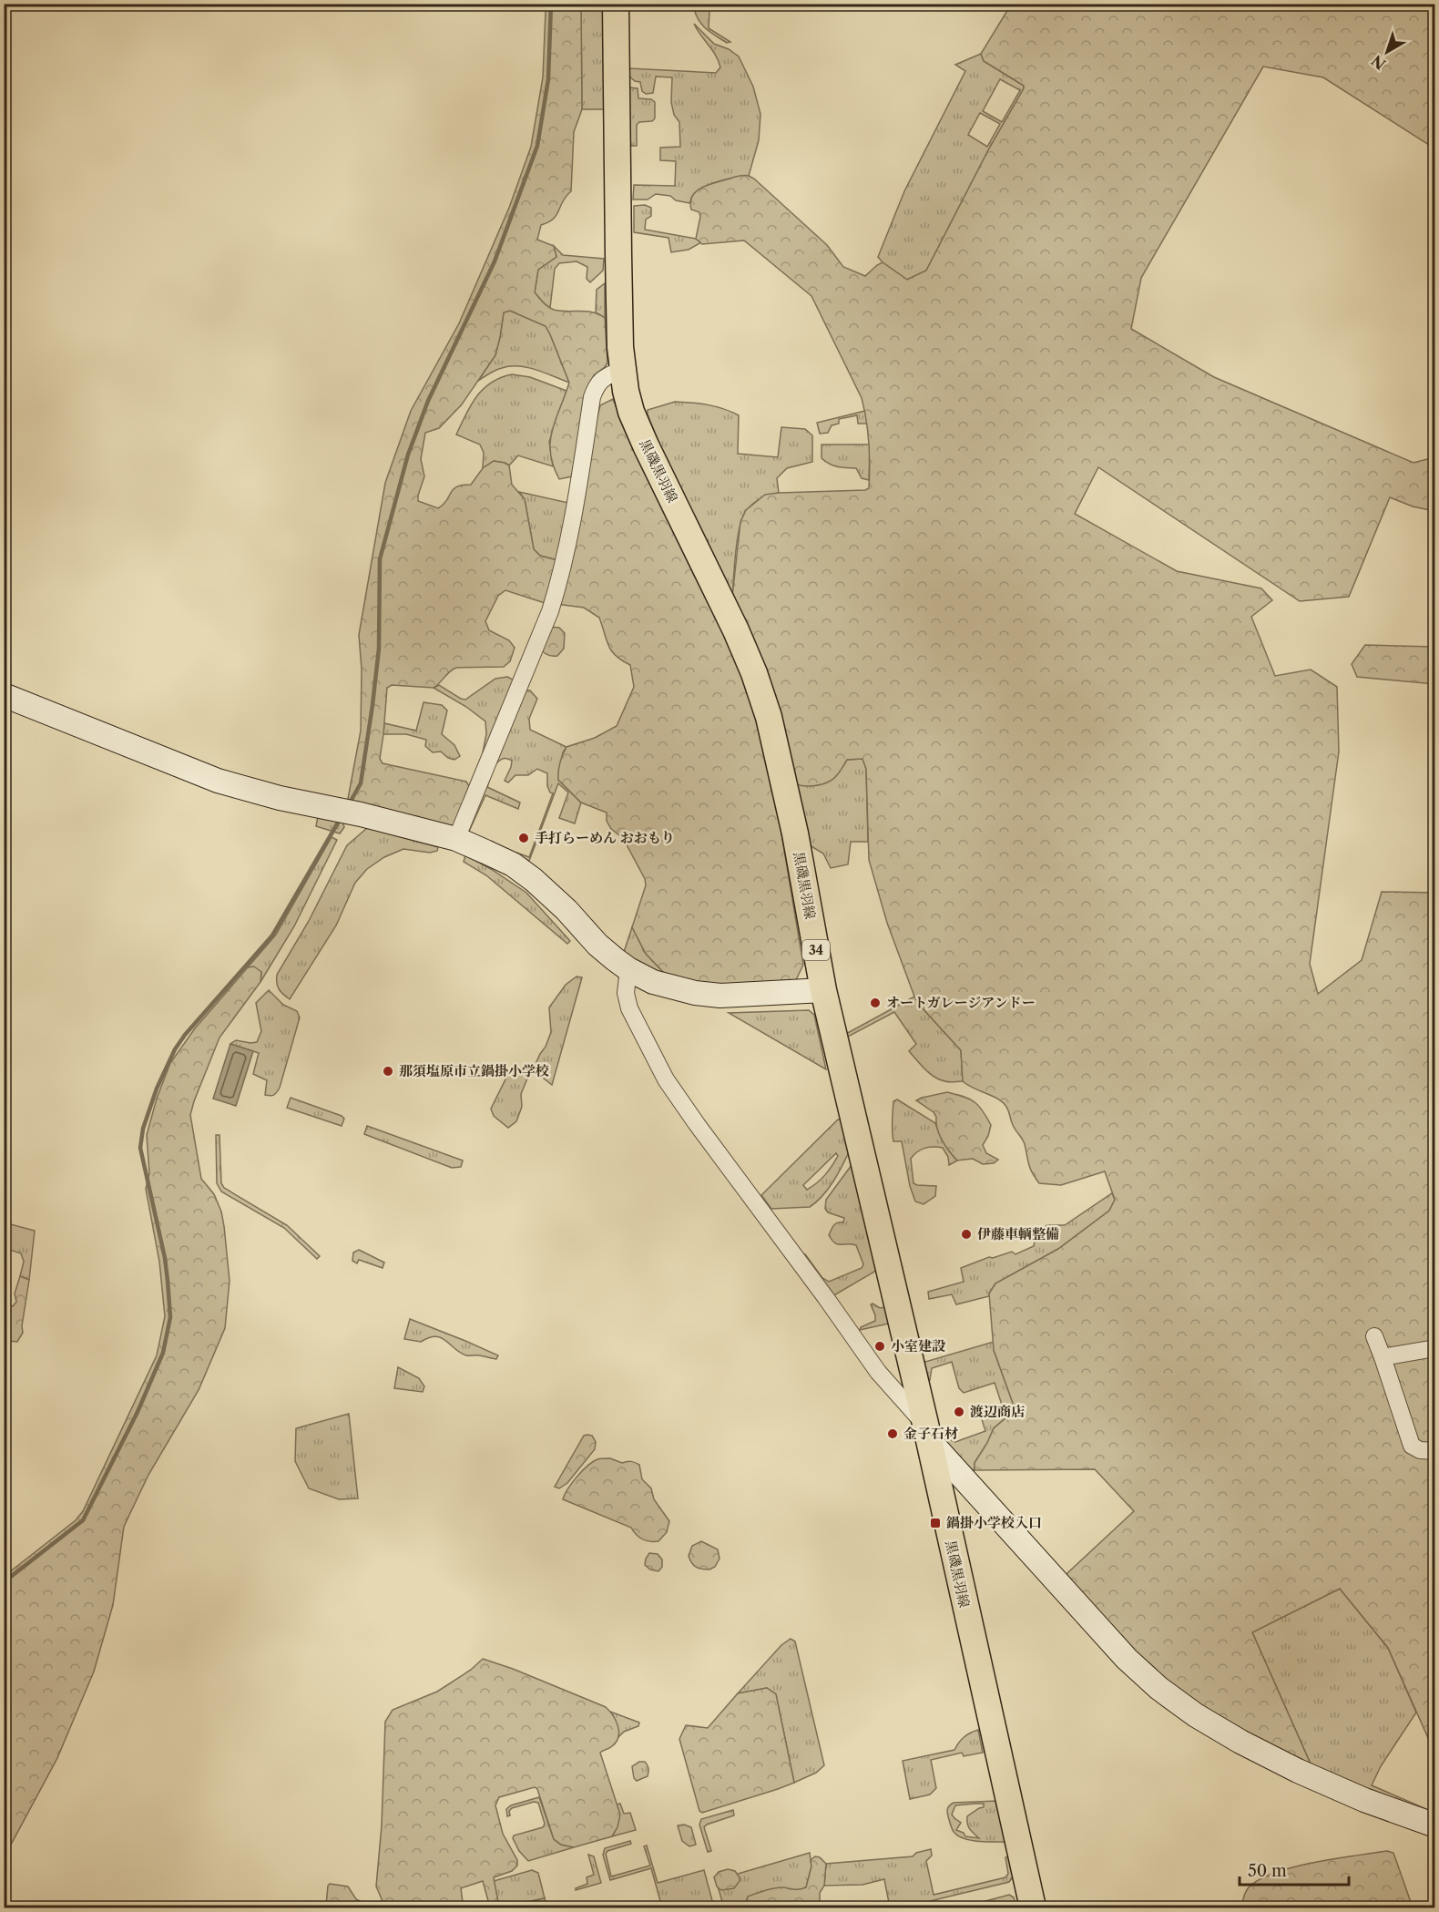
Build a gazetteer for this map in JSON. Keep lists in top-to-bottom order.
{
  "streets": {
    "main road": ["黒磯黒羽線", "34"]
  },
  "places": {
    "other": [
      "手打らーめん おおもり",
      "オートガレージアンドー",
      "那須塩原市立鍋掛小学校",
      "伊藤車輌整備",
      "小室建設",
      "渡辺商店",
      "金子石材"
    ],
    "transit": ["鍋掛小学校入口"]
  },
  "scale_bar": "50 m",
  "north": "bottom left"
}
